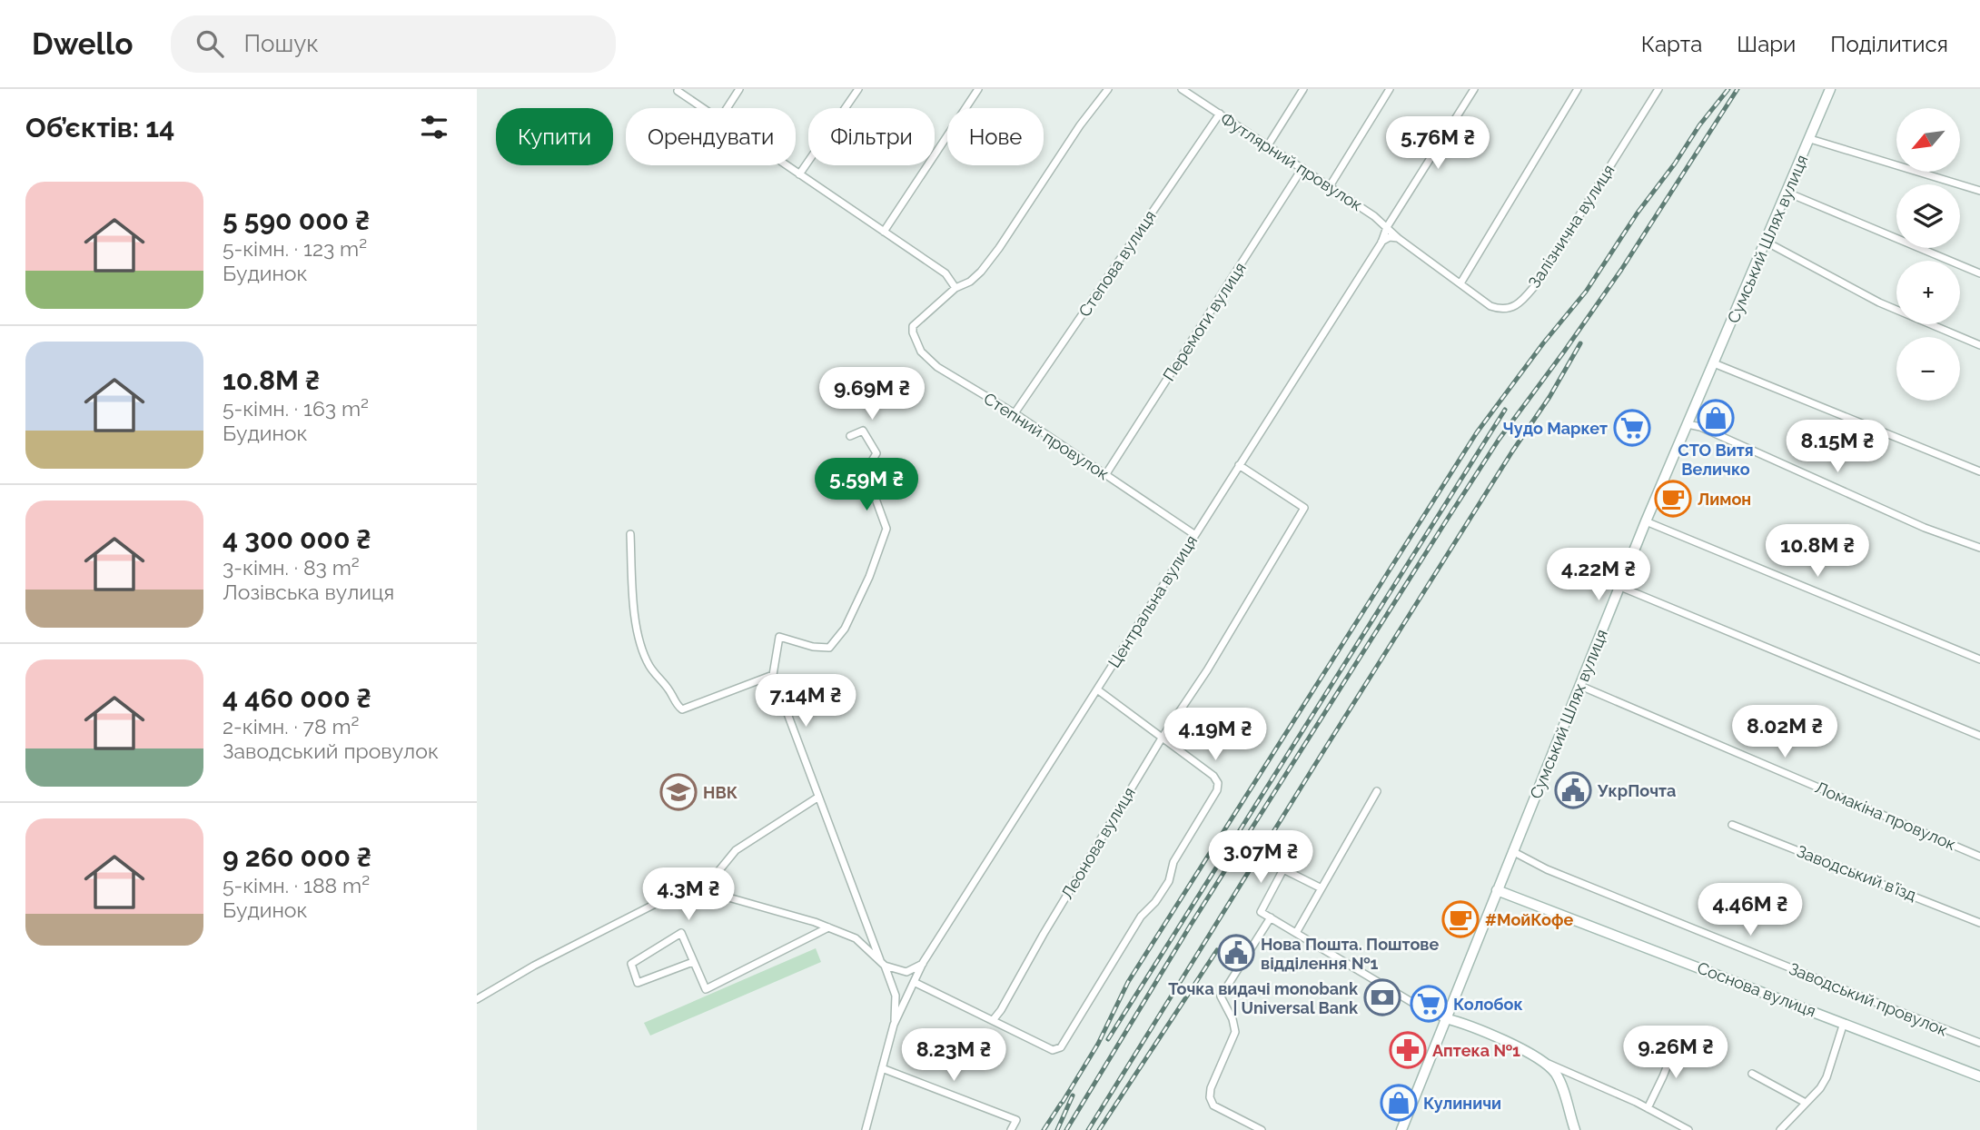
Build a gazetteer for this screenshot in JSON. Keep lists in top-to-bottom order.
{
  "streets": {
    "main road": ["Сумський Шлях вулиця", "Соснова вулиця"],
    "street": [
      "Футлярний провулок",
      "Залізнична вулиця",
      "Степова вулиця",
      "Перемоги вулиця",
      "Степний провулок",
      "Центральна вулиця",
      "Ломакіна провулок",
      "Леонова вулиця",
      "Заводський в’їзд",
      "Заводський провулок"
    ]
  },
  "crossings": [
    ["Футлярний провулок", "Залізнична вулиця"],
    ["Футлярний провулок", "Степова вулиця"],
    ["Футлярний провулок", "Перемоги вулиця"],
    ["Футлярний провулок", "Центральна вулиця"],
    ["Сумський Шлях вулиця", "Ломакіна провулок"],
    ["Сумський Шлях вулиця", "Соснова вулиця"],
    ["Сумський Шлях вулиця", "Заводський провулок"],
    ["Степова вулиця", "Степний провулок"],
    ["Перемоги вулиця", "Степний провулок"],
    ["Степний провулок", "Центральна вулиця"],
    ["Центральна вулиця", "Леонова вулиця"]
  ],
  "places": {
    "shop": ["СТО Витя Величко", "Кулиничи"],
    "supermarket": ["Чудо Маркет", "Колобок"],
    "cafe": ["Лимон", "#МойКофе"],
    "public building": ["УкрПочта", "Нова Пошта. Поштове відділення №1"],
    "school or university": ["НВК"],
    "bank": ["Точка видачі monobank | Universal Bank"],
    "pharmacy": ["Аптека №1"]
  },
  "north": "bottom left",
  "page": {
    "header": "Dwello",
    "search": "Пошук",
    "nav": ["Карта", "Шари", "Поділитися"],
    "heading": "Об’єктів: 14",
    "map_buttons": ["+", "−"],
    "chip": [
      "Купити",
      "Орендувати",
      "Фільтри",
      "Нове"
    ],
    "price": [
      "5.76M ₴",
      "9.69M ₴",
      "8.15M ₴",
      "5.59M ₴",
      "10.8M ₴",
      "4.22M ₴",
      "7.14M ₴",
      "8.02M ₴",
      "4.19M ₴",
      "3.07M ₴",
      "4.3M ₴",
      "4.46M ₴",
      "9.26M ₴",
      "8.23M ₴"
    ],
    "list": [
      {
        "name": "5 590 000 ₴",
        "note": "5-кімн. · 123 m² · Будинок"
      },
      {
        "name": "10.8M ₴",
        "note": "5-кімн. · 163 m² · Будинок"
      },
      {
        "name": "4 300 000 ₴",
        "note": "3-кімн. · 83 m² · Лозівська вулиця"
      },
      {
        "name": "4 460 000 ₴",
        "note": "2-кімн. · 78 m² · Заводський провулок"
      },
      {
        "name": "9 260 000 ₴",
        "note": "5-кімн. · 188 m² · Будинок"
      }
    ]
  }
}
